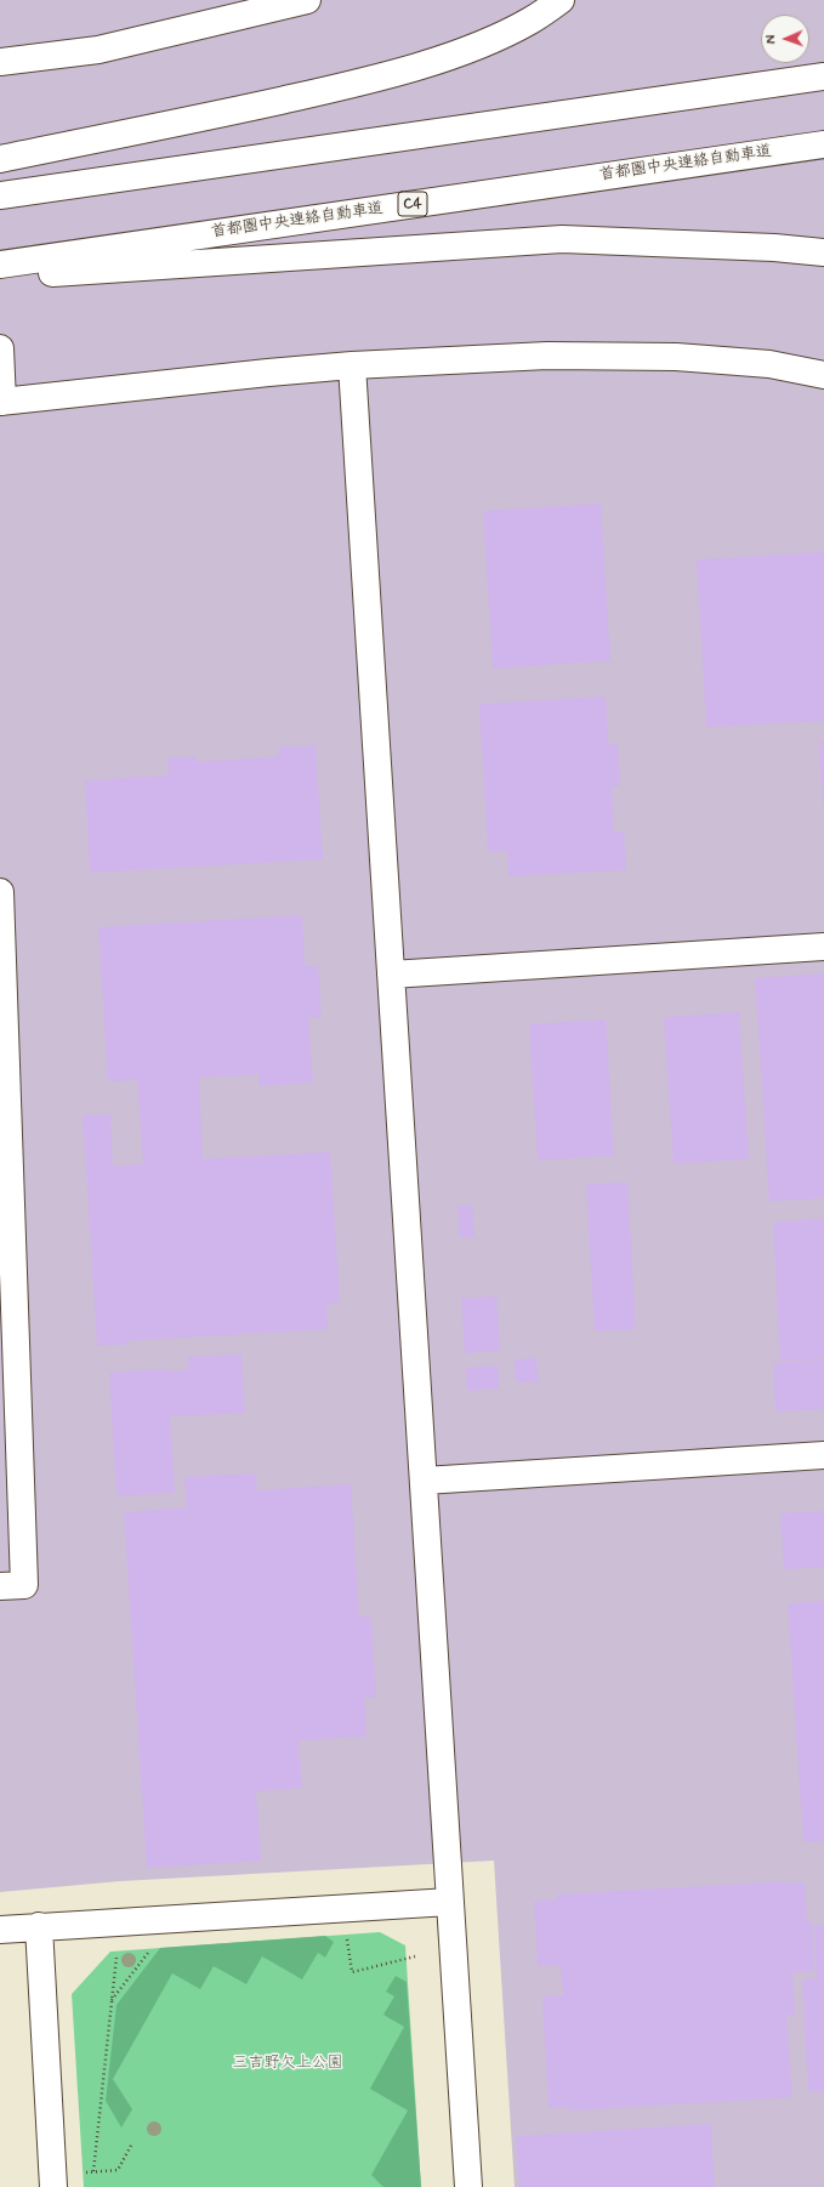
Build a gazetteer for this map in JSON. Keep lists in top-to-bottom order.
{
  "streets": {
    "main road": ["首都圏中央連絡自動車道", "C4"]
  },
  "parks": ["三吉野欠上公園"],
  "north": "left"
}
